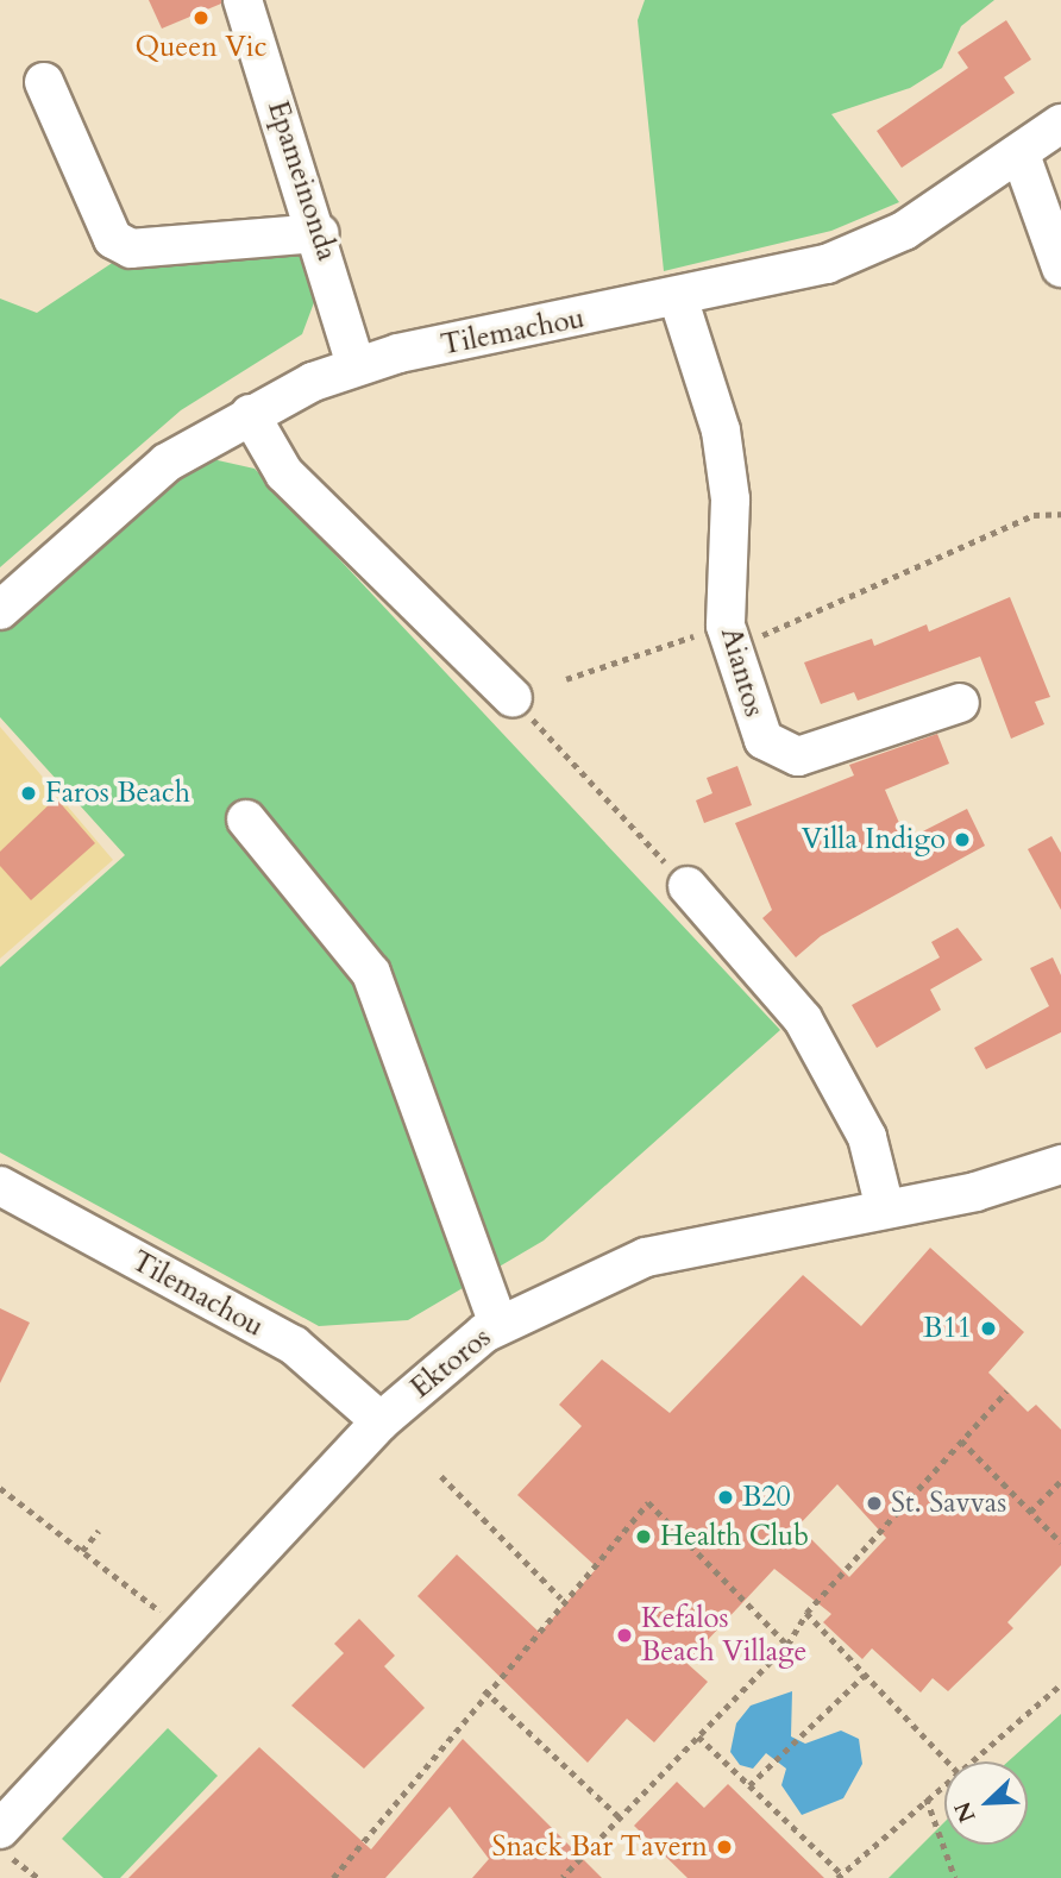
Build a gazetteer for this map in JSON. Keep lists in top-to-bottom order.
{
  "streets": {
    "street": [
      "Epameinonda",
      "Tilemachou",
      "Aiantos",
      "Ektoros"
    ]
  },
  "crossings": [
    ["Epameinonda", "Tilemachou"],
    ["Tilemachou", "Aiantos"],
    ["Tilemachou", "Ektoros"]
  ],
  "places": [
    "Queen Vic",
    "Faros Beach",
    "Villa Indigo",
    "B11",
    "B20",
    "St. Savvas",
    "Health Club",
    "Kefalos Beach Village",
    "Snack Bar Tavern"
  ],
  "north": "bottom left"
}
